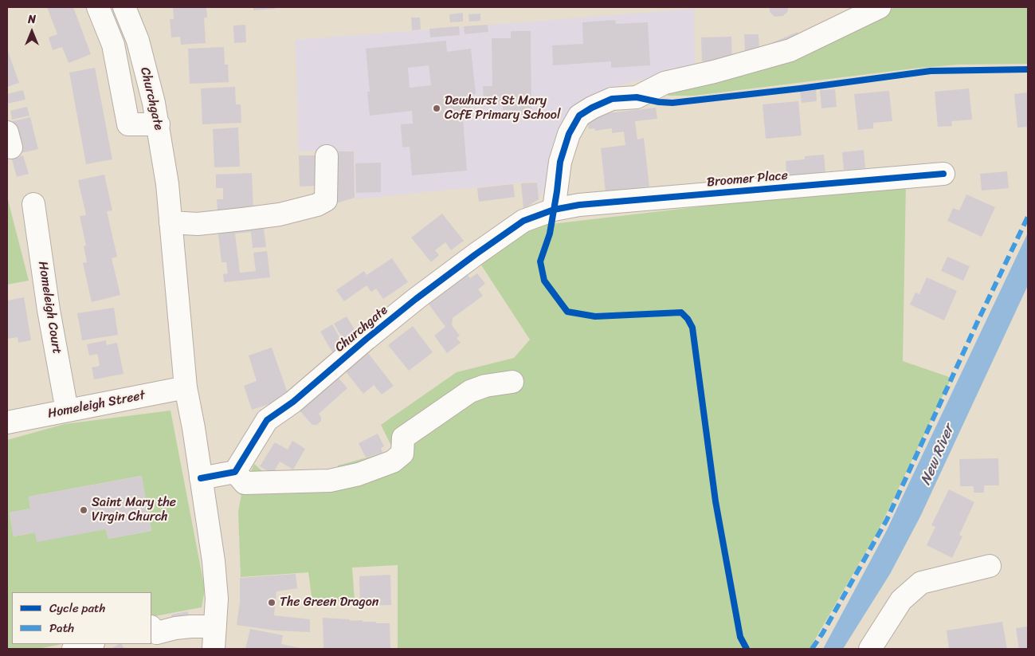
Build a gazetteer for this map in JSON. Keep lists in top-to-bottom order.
{
  "streets": {
    "street": [
      "Churchgate",
      "Broomer Place",
      "Homeleigh Court",
      "Homeleigh Street"
    ]
  },
  "crossings": [
    ["Churchgate", "Broomer Place"],
    ["Churchgate", "Homeleigh Street"],
    ["Homeleigh Court", "Homeleigh Street"]
  ],
  "water": ["New River"],
  "places": ["Dewhurst St Mary CofE Primary School", "Saint Mary the Virgin Church", "The Green Dragon"],
  "legend": ["Cycle path", "Path"],
  "north": "top"
}
